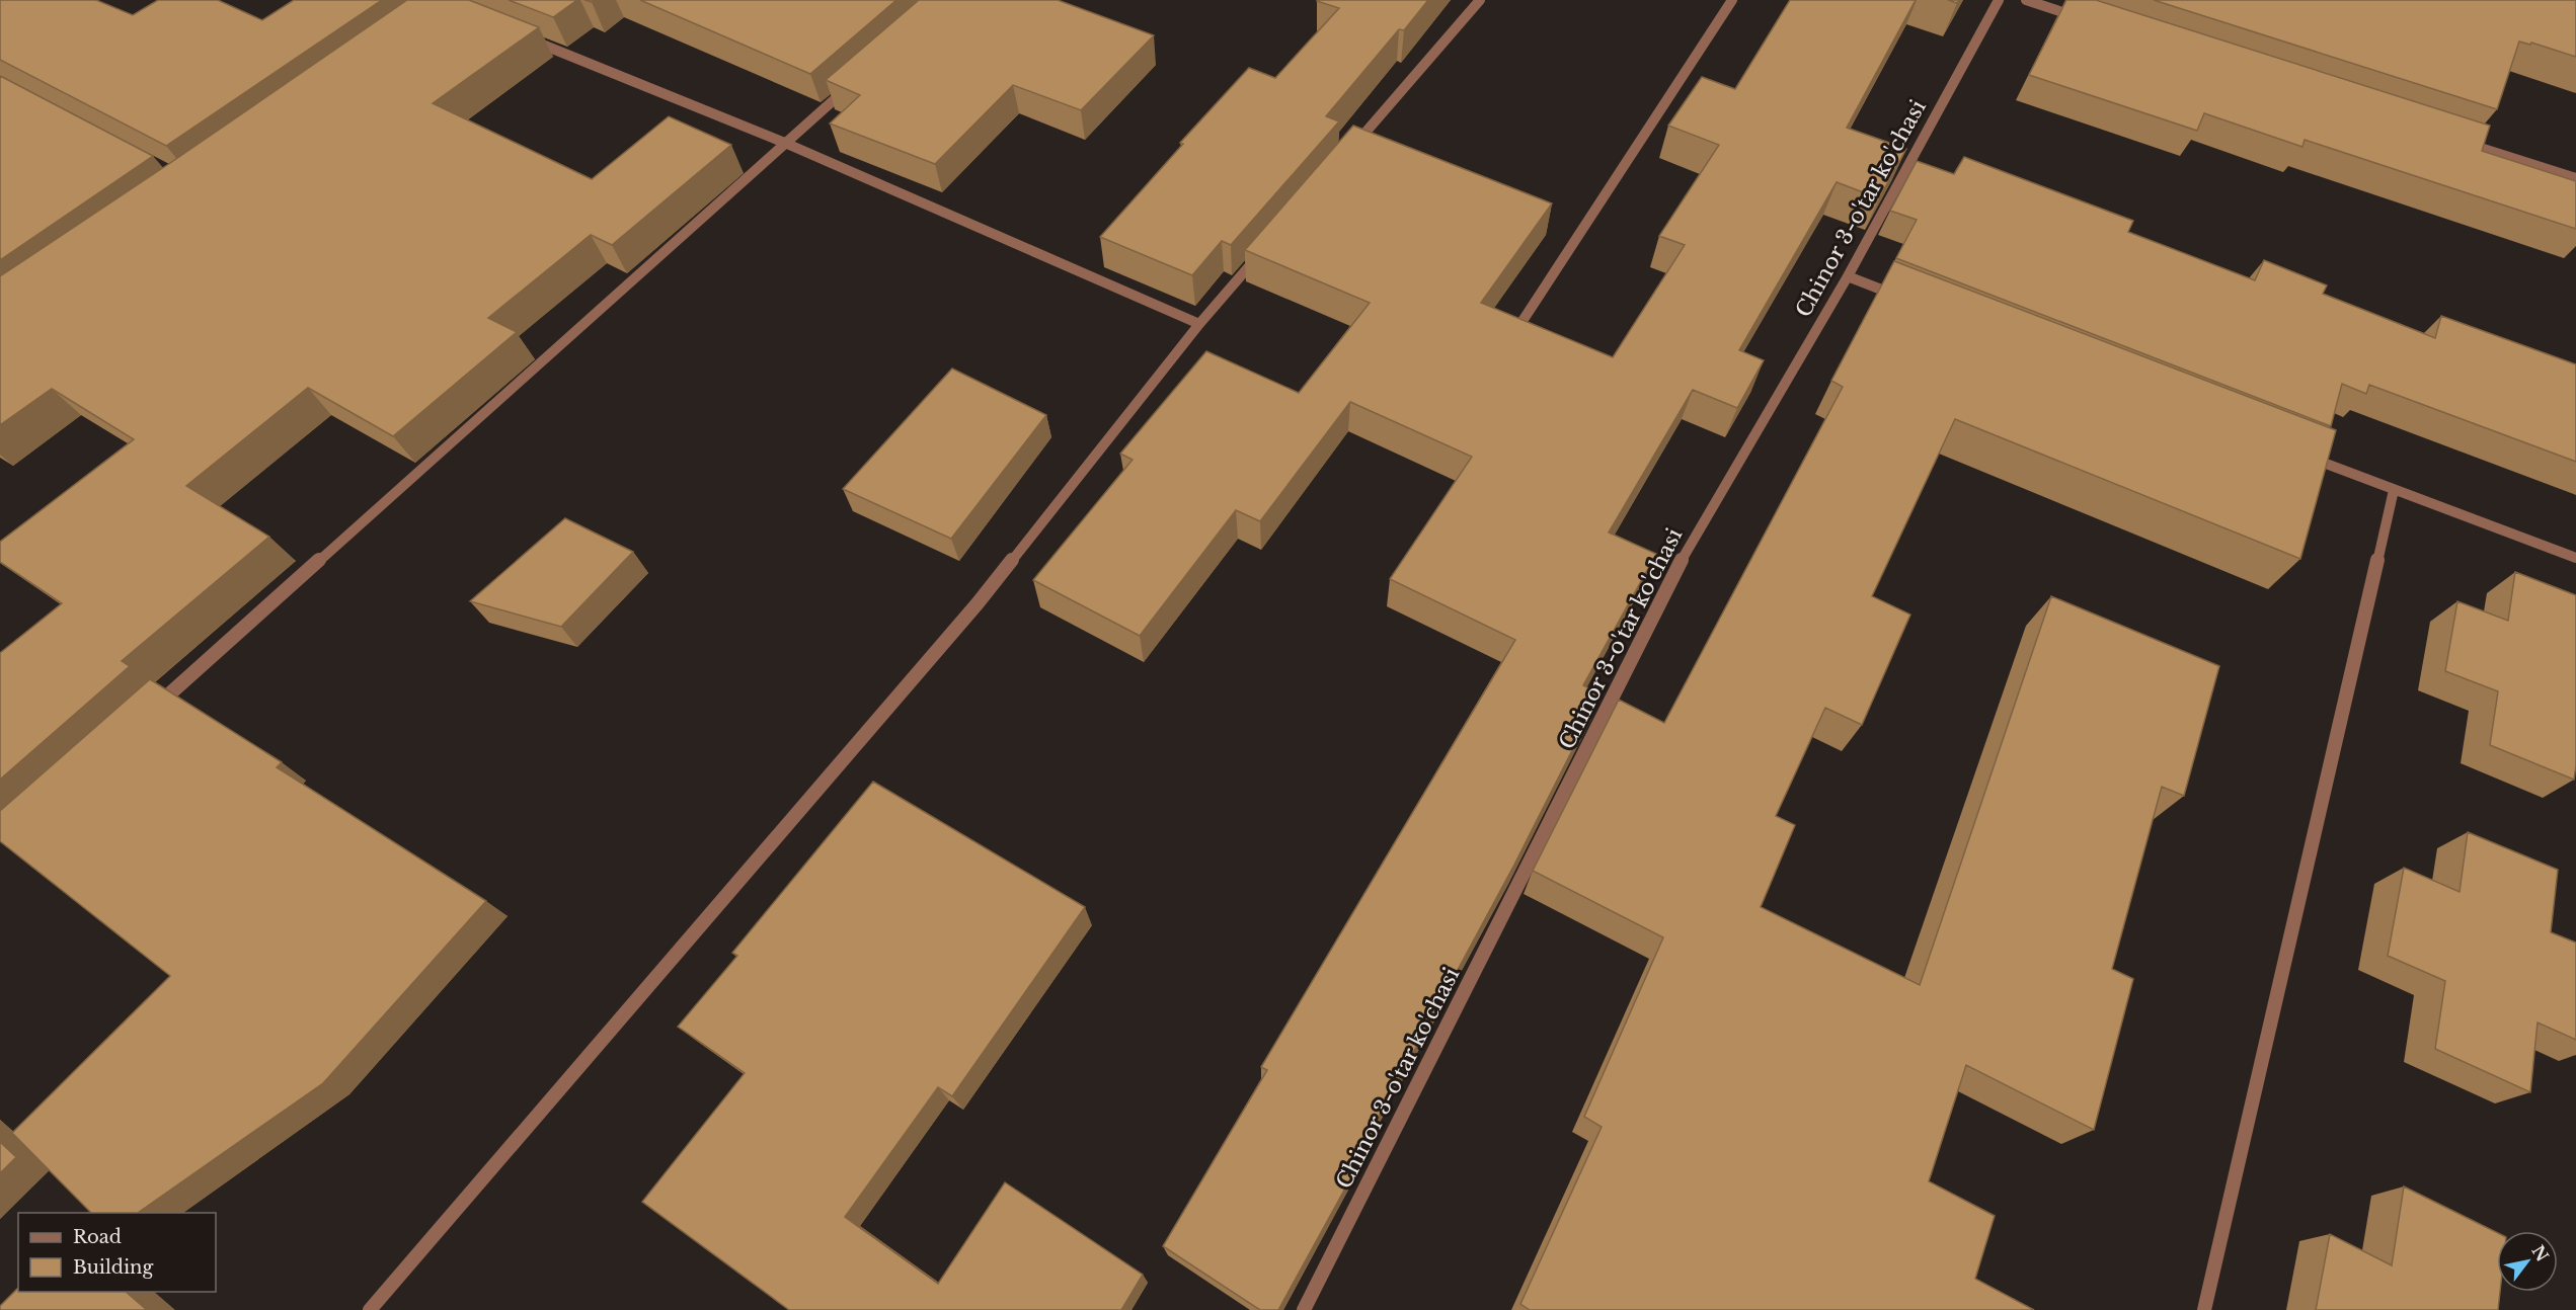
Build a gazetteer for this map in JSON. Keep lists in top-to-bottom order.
{
  "streets": {
    "street": ["Chinor 3-o'tar ko'chasi"]
  },
  "legend": ["Road", "Building"],
  "north": "top right"
}
